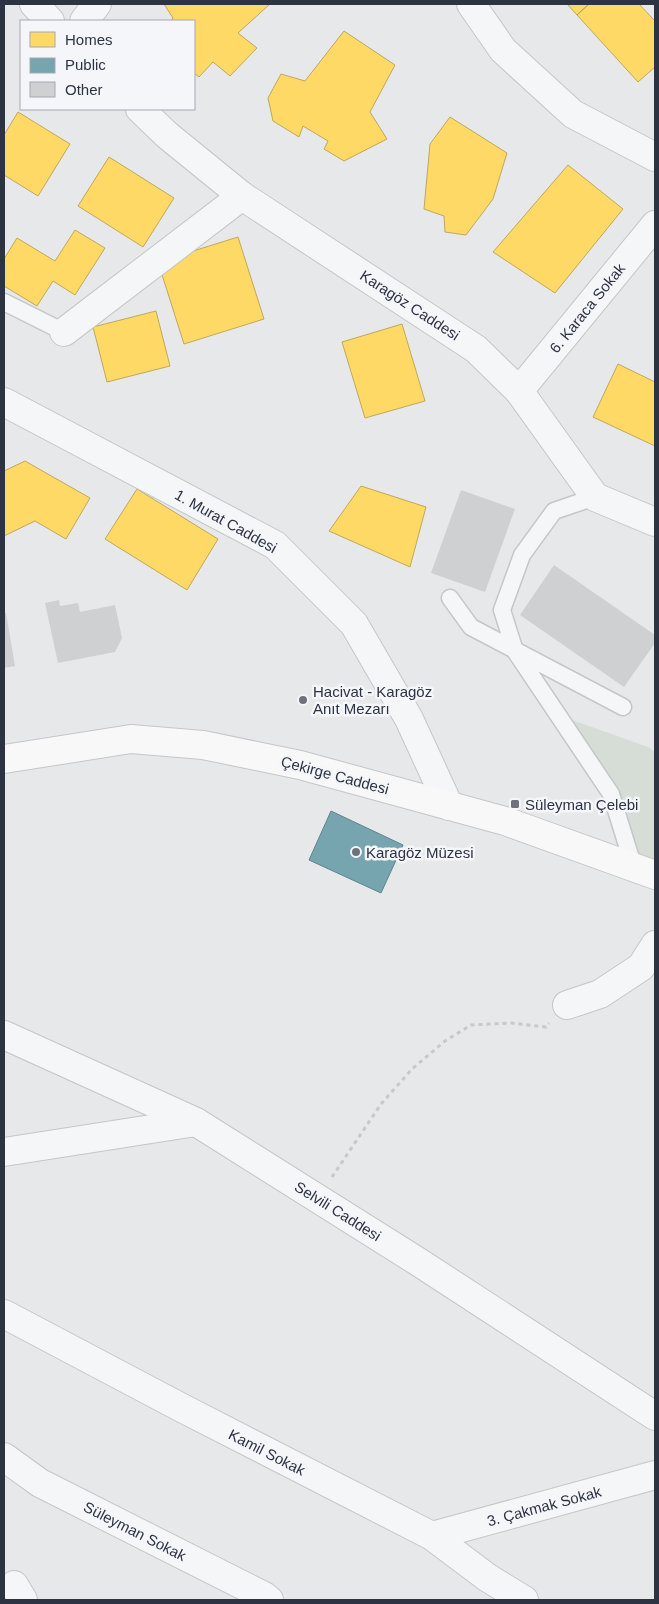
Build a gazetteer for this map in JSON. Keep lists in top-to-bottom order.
{
  "streets": {
    "main road": ["Çekirge Caddesi"],
    "street": [
      "Karagöz Caddesi",
      "6. Karaca Sokak",
      "1. Murat Caddesi",
      "Selvili Caddesi",
      "Kamil Sokak",
      "3. Çakmak Sokak",
      "Süleyman Sokak"
    ]
  },
  "crossings": [
    ["Karagöz Caddesi", "6. Karaca Sokak"],
    ["1. Murat Caddesi", "Çekirge Caddesi"],
    ["Kamil Sokak", "3. Çakmak Sokak"]
  ],
  "places": {
    "other": ["Hacivat - Karagöz Anıt Mezarı", "Karagöz Müzesi"],
    "transit": ["Süleyman Çelebi"]
  },
  "legend": ["Homes", "Public", "Other"]
}
